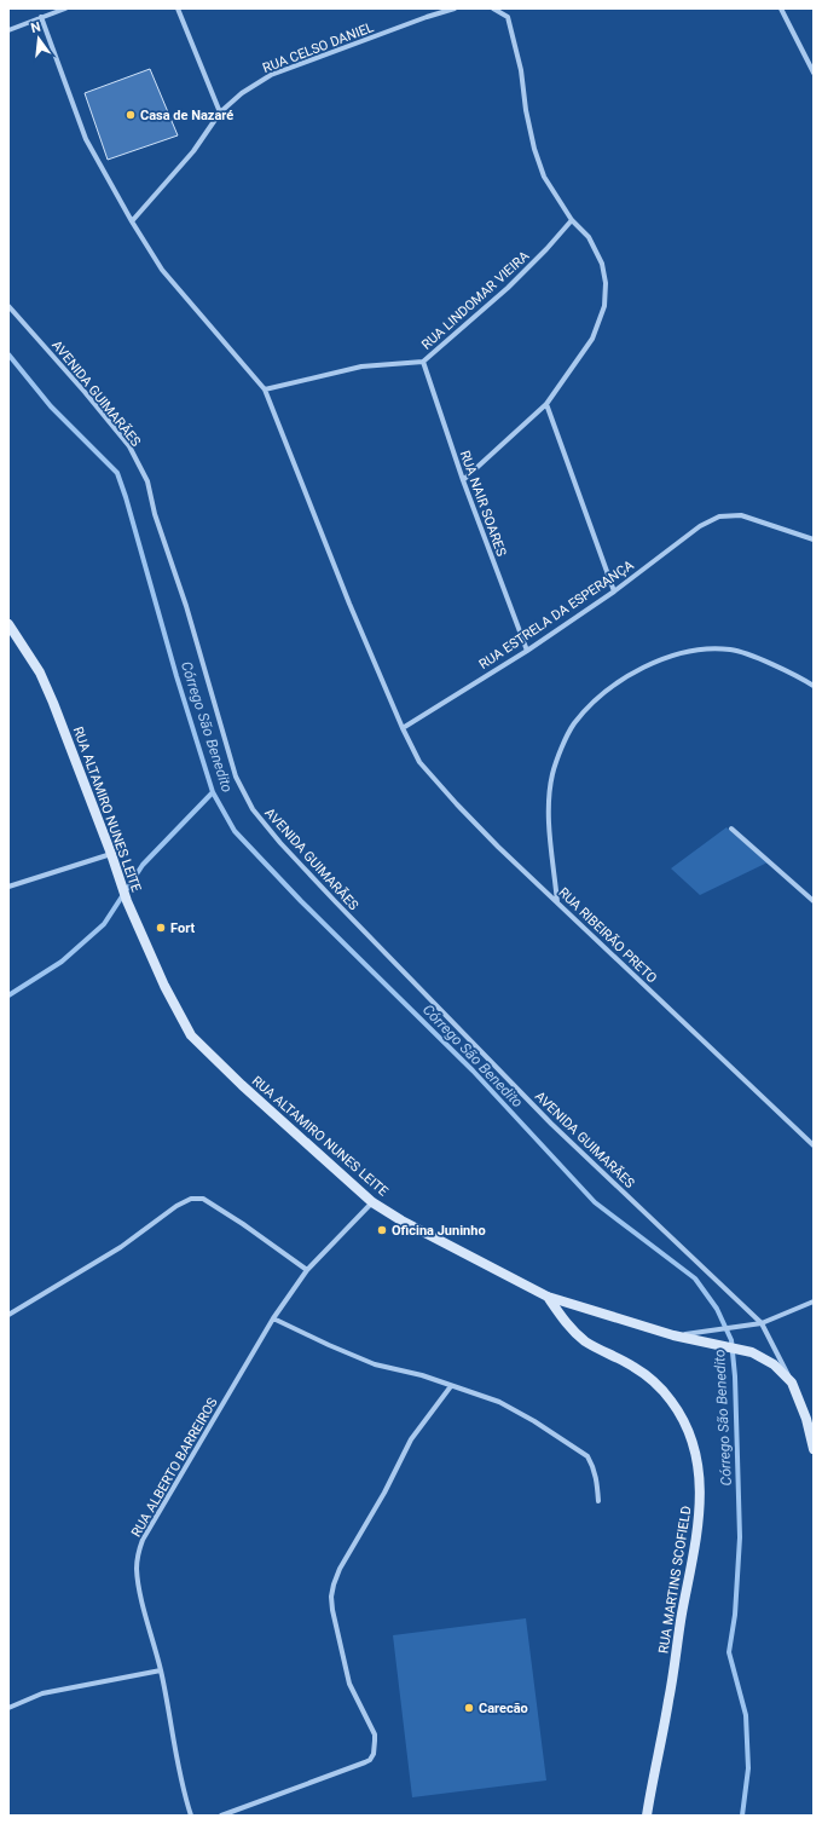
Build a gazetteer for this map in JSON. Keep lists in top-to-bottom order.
{
  "streets": {
    "main road": ["RUA ALTAMIRO NUNES LEITE", "RUA MARTINS SCOFIELD"],
    "street": [
      "RUA CELSO DANIEL",
      "RUA LINDOMAR VIEIRA",
      "AVENIDA GUIMARÃES",
      "RUA NAIR SOARES",
      "RUA ESTRELA DA ESPERANÇA",
      "RUA RIBEIRÃO PRETO",
      "RUA ALBERTO BARREIROS"
    ]
  },
  "crossings": [
    ["RUA CELSO DANIEL", "RUA RIBEIRÃO PRETO"],
    ["RUA LINDOMAR VIEIRA", "RUA NAIR SOARES"],
    ["RUA LINDOMAR VIEIRA", "RUA RIBEIRÃO PRETO"],
    ["AVENIDA GUIMARÃES", "RUA ALTAMIRO NUNES LEITE"],
    ["RUA NAIR SOARES", "RUA ESTRELA DA ESPERANÇA"],
    ["RUA ESTRELA DA ESPERANÇA", "RUA RIBEIRÃO PRETO"],
    ["RUA ALTAMIRO NUNES LEITE", "RUA ALBERTO BARREIROS"],
    ["RUA ALTAMIRO NUNES LEITE", "RUA MARTINS SCOFIELD"]
  ],
  "water": ["Córrego São Benedito"],
  "places": [
    "Casa de Nazaré",
    "Fort",
    "Oficina Juninho",
    "Carecão"
  ],
  "north": "top"
}
